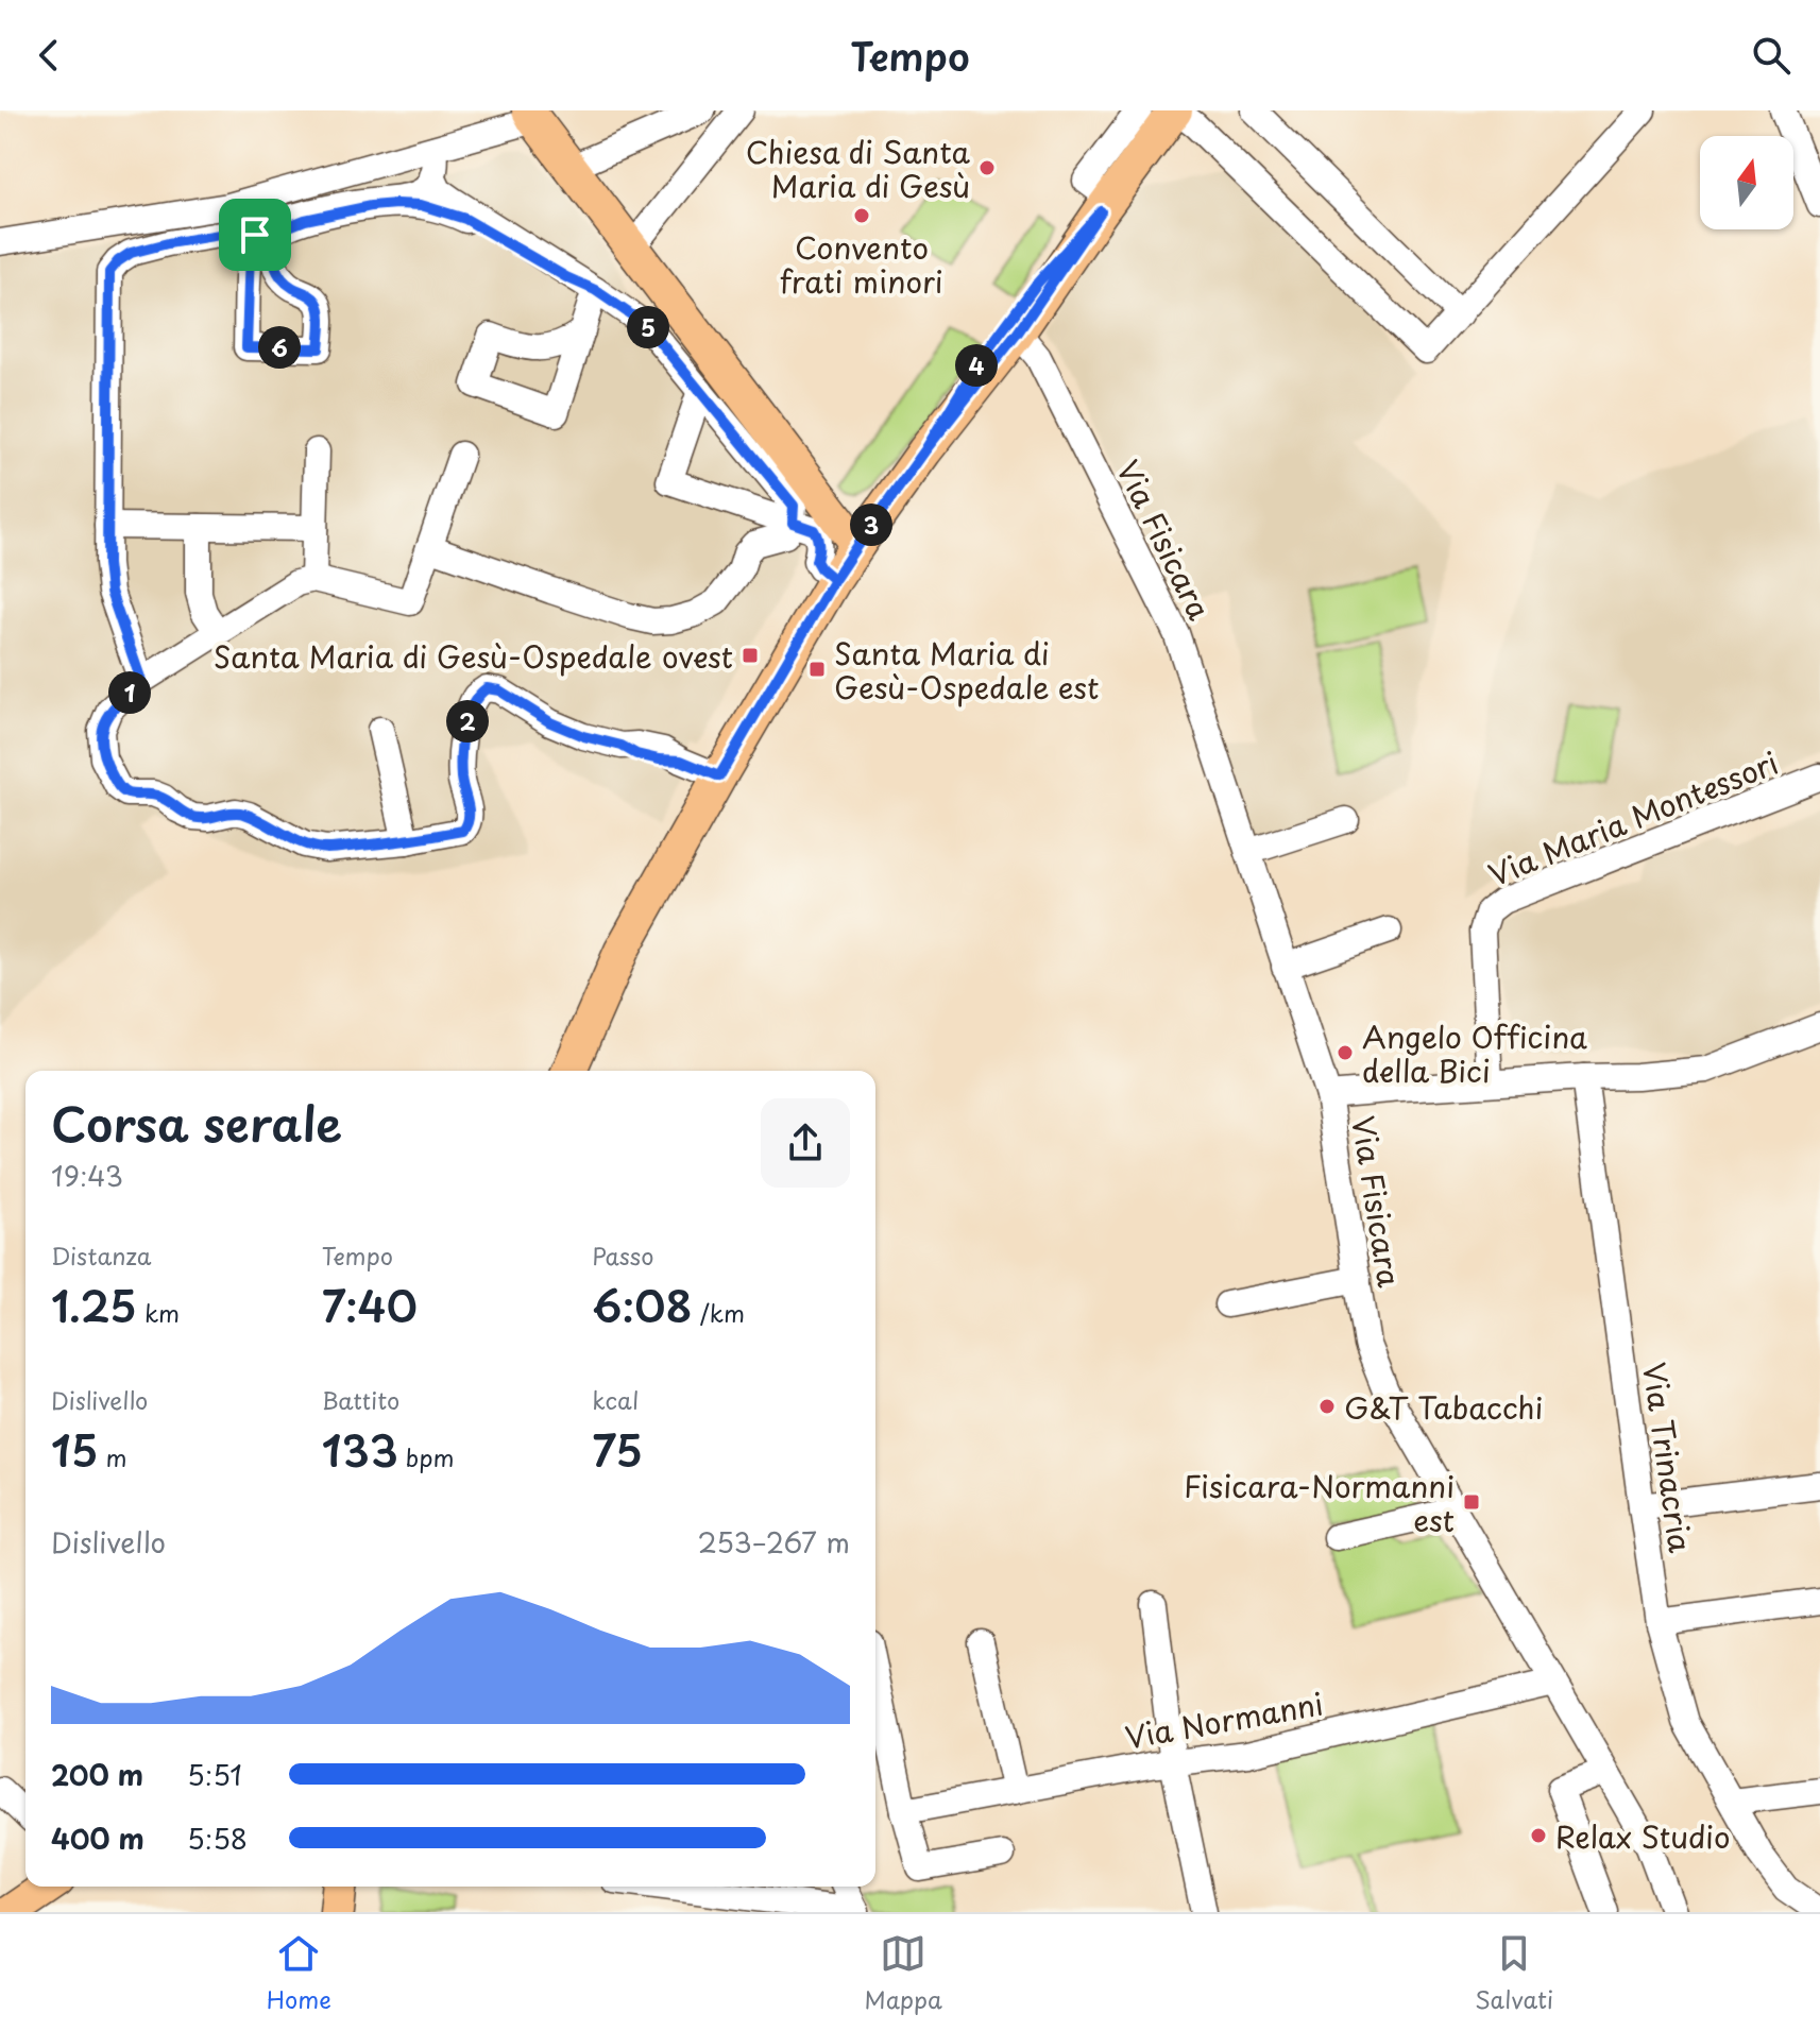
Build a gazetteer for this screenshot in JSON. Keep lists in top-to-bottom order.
{
  "streets": {
    "street": [
      "Via Fisicara",
      "Via Maria Montessori",
      "Via Trinacria",
      "Via Normanni"
    ]
  },
  "crossings": [
    ["Via Fisicara", "Via Normanni"]
  ],
  "places": {
    "other": [
      "Chiesa di Santa Maria di Gesù",
      "Convento frati minori",
      "Angelo Officina della Bici",
      "G&T Tabacchi",
      "Relax Studio"
    ],
    "transit": ["Santa Maria di Gesù-Ospedale ovest", "Santa Maria di Gesù-Ospedale est", "Fisicara-Normanni est"]
  },
  "north": "top",
  "page": {
    "header": "Tempo",
    "pins": [
      "5",
      "6",
      "4",
      "3",
      "1",
      "2"
    ],
    "heading": ["Corsa serale", "19:43"],
    "stats": [
      ["Distanza", "1.25 km"],
      ["Tempo", "7:40"],
      ["Passo", "6:08 /km"],
      ["Dislivello", "15 m"],
      ["Battito", "133 bpm"],
      ["kcal", "75"]
    ],
    "chart": ["Dislivello", "253–267 m"],
    "list": [
      {
        "name": "200 m",
        "note": "5:51"
      },
      {
        "name": "400 m",
        "note": "5:58"
      }
    ],
    "tabs": ["Home", "Mappa", "Salvati"]
  }
}
